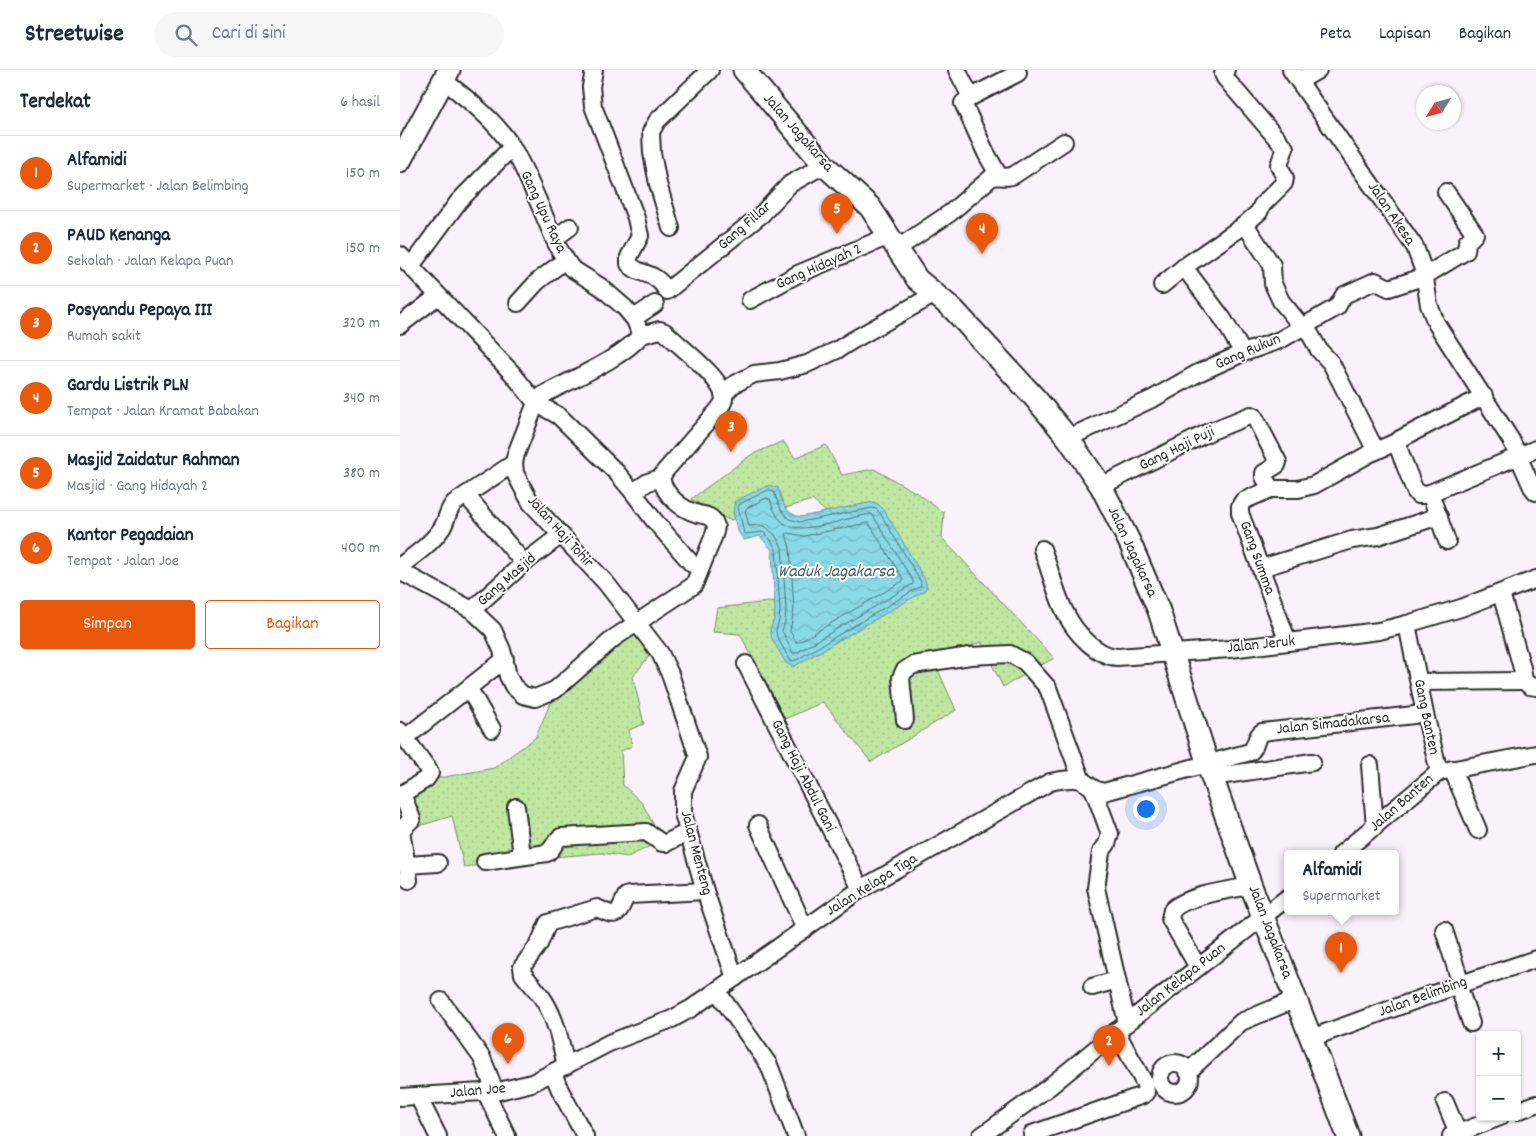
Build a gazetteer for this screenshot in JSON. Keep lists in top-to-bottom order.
{
  "streets": {
    "main road": ["Jalan Jagakarsa"],
    "street": [
      "Gang Upu Raya",
      "Jalan Akesa",
      "Gang Fillar",
      "Gang Hidayah 2",
      "Gang Rukun",
      "Gang Haji Puji",
      "Jalan Haji Tohir",
      "Gang Summa",
      "Gang Masjid",
      "Jalan Jeruk",
      "Gang Banten",
      "Jalan Simadakarsa",
      "Gang Haji Abdul Gani",
      "Jalan Banten",
      "Jalan Menteng",
      "Jalan Kelapa Tiga",
      "Jalan Kelapa Puan",
      "Jalan Belimbing",
      "Jalan Joe"
    ]
  },
  "crossings": [
    ["Jalan Jagakarsa", "Gang Fillar"],
    ["Jalan Jagakarsa", "Gang Hidayah 2"],
    ["Jalan Jagakarsa", "Gang Rukun"],
    ["Jalan Jagakarsa", "Gang Haji Puji"],
    ["Jalan Jagakarsa", "Jalan Jeruk"],
    ["Jalan Jagakarsa", "Jalan Simadakarsa"],
    ["Jalan Jagakarsa", "Jalan Kelapa Tiga"],
    ["Jalan Jagakarsa", "Jalan Kelapa Puan"],
    ["Jalan Jagakarsa", "Jalan Belimbing"],
    ["Jalan Akesa", "Gang Rukun"],
    ["Gang Haji Puji", "Gang Summa"],
    ["Jalan Haji Tohir", "Gang Masjid"],
    ["Jalan Haji Tohir", "Jalan Menteng"],
    ["Gang Summa", "Jalan Jeruk"],
    ["Jalan Jeruk", "Gang Banten"],
    ["Gang Banten", "Jalan Banten"],
    ["Jalan Simadakarsa", "Jalan Kelapa Tiga"],
    ["Gang Haji Abdul Gani", "Jalan Kelapa Tiga"],
    ["Jalan Menteng", "Jalan Kelapa Tiga"],
    ["Jalan Kelapa Tiga", "Jalan Joe"]
  ],
  "water": ["Waduk Jagakarsa"],
  "north": "bottom left",
  "page": {
    "header": "Streetwise",
    "search": "Cari di sini",
    "nav": ["Peta", "Lapisan", "Bagikan"],
    "heading": ["Terdekat", "6 hasil"],
    "list": [
      {
        "mark": "1",
        "name": "Alfamidi",
        "note": "Supermarket · Jalan Belimbing",
        "value": "150 m"
      },
      {
        "mark": "2",
        "name": "PAUD Kenanga",
        "note": "Sekolah · Jalan Kelapa Puan",
        "value": "150 m"
      },
      {
        "mark": "3",
        "name": "Posyandu Pepaya III",
        "note": "Rumah sakit",
        "value": "320 m"
      },
      {
        "mark": "4",
        "name": "Gardu Listrik PLN",
        "note": "Tempat · Jalan Kramat Babakan",
        "value": "340 m"
      },
      {
        "mark": "5",
        "name": "Masjid Zaidatur Rahman",
        "note": "Masjid · Gang Hidayah 2",
        "value": "380 m"
      },
      {
        "mark": "6",
        "name": "Kantor Pegadaian",
        "note": "Tempat · Jalan Joe",
        "value": "400 m"
      }
    ],
    "pins": [
      "5",
      "4",
      "3",
      "1",
      "6",
      "2"
    ],
    "buttons": ["Simpan", "Bagikan"],
    "popup": ["Alfamidi", "Supermarket"],
    "map_buttons": ["+", "−"]
  }
}
